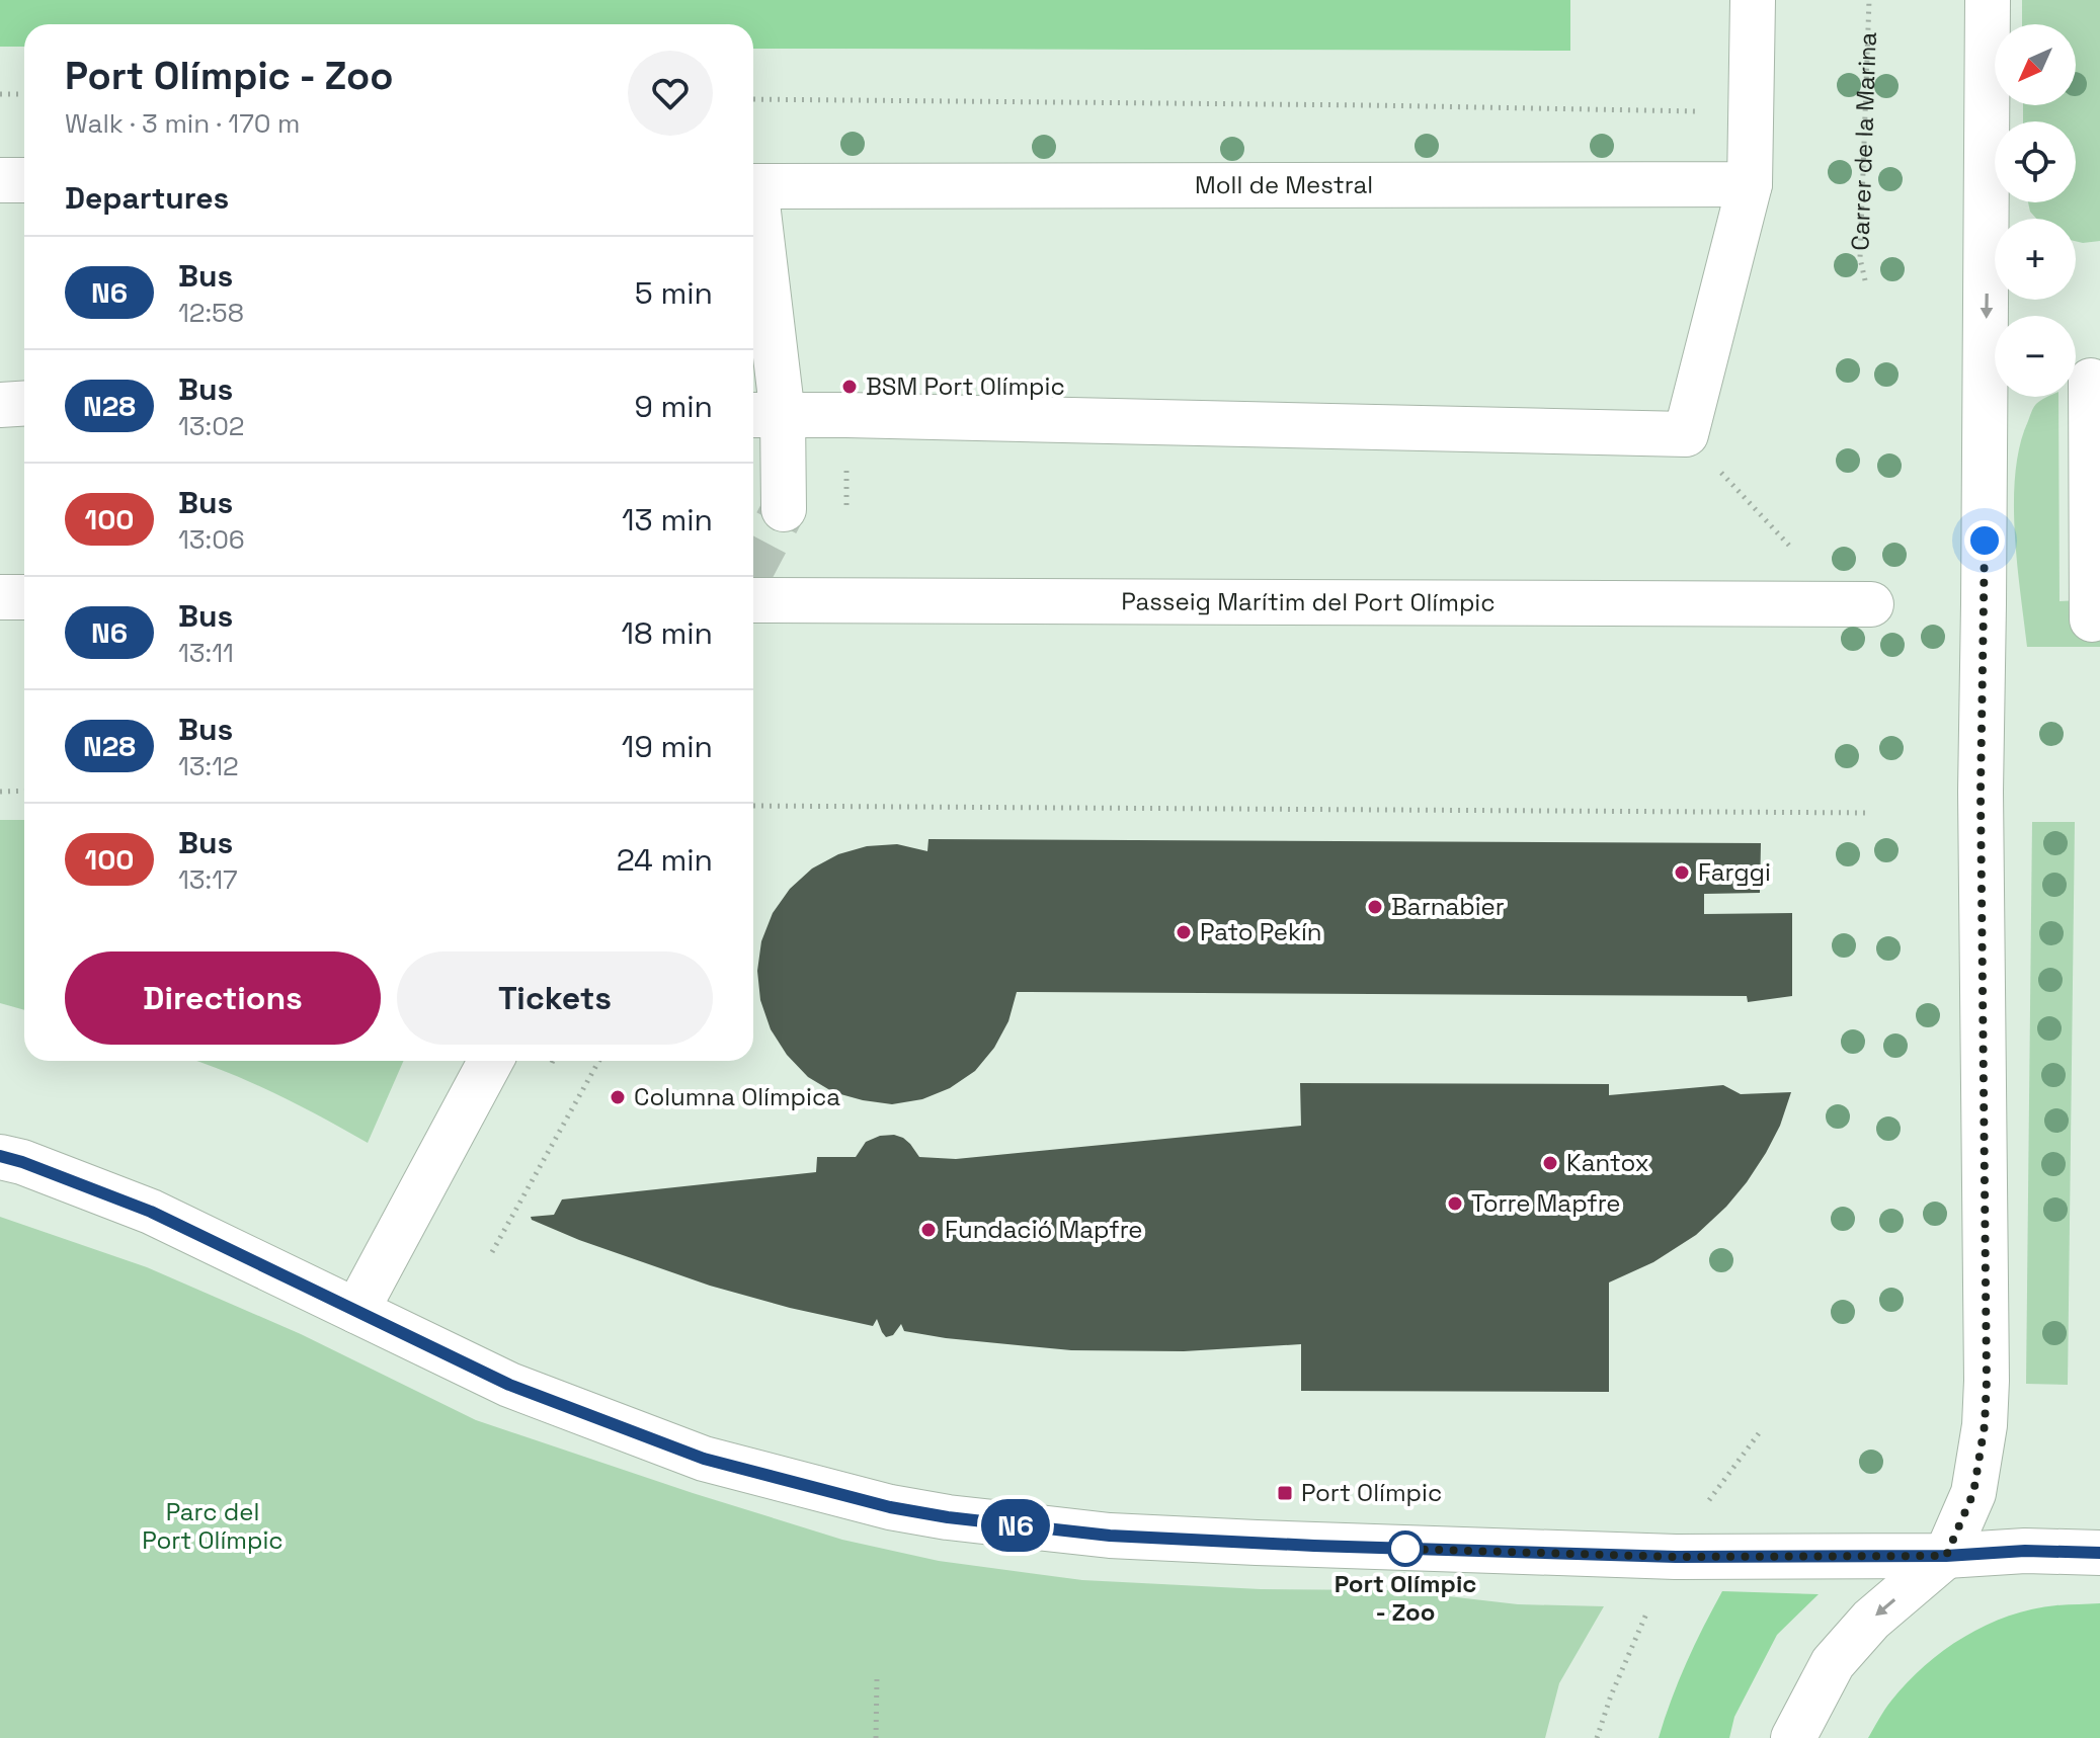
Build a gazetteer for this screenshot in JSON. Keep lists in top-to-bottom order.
{
  "streets": {
    "street": ["Moll de Mestral", "Passeig Marítim del Port Olímpic"],
    "path": ["Carrer de la Marina"]
  },
  "parks": ["Parc del Port Olímpic"],
  "places": {
    "other": [
      "BSM Port Olímpic",
      "Farggi",
      "Barnabier",
      "Pato Pekín",
      "Columna Olímpica",
      "Kantox",
      "Torre Mapfre",
      "Fundació Mapfre",
      "Port Olímpic - Zoo"
    ],
    "transit": ["Port Olímpic"]
  },
  "lines": ["bus line N6"],
  "north": "bottom left",
  "page": {
    "on_map": "N6",
    "map_buttons": ["+", "−"],
    "heading": [
      ["Port Olímpic - Zoo", "Walk · 3 min · 170 m"],
      "Departures"
    ],
    "list": [
      {
        "mark": "N6",
        "name": "Bus",
        "note": "12:58",
        "value": "5 min"
      },
      {
        "mark": "N28",
        "name": "Bus",
        "note": "13:02",
        "value": "9 min"
      },
      {
        "mark": "100",
        "name": "Bus",
        "note": "13:06",
        "value": "13 min"
      },
      {
        "mark": "N6",
        "name": "Bus",
        "note": "13:11",
        "value": "18 min"
      },
      {
        "mark": "N28",
        "name": "Bus",
        "note": "13:12",
        "value": "19 min"
      },
      {
        "mark": "100",
        "name": "Bus",
        "note": "13:17",
        "value": "24 min"
      }
    ],
    "buttons": ["Directions", "Tickets"]
  }
}
